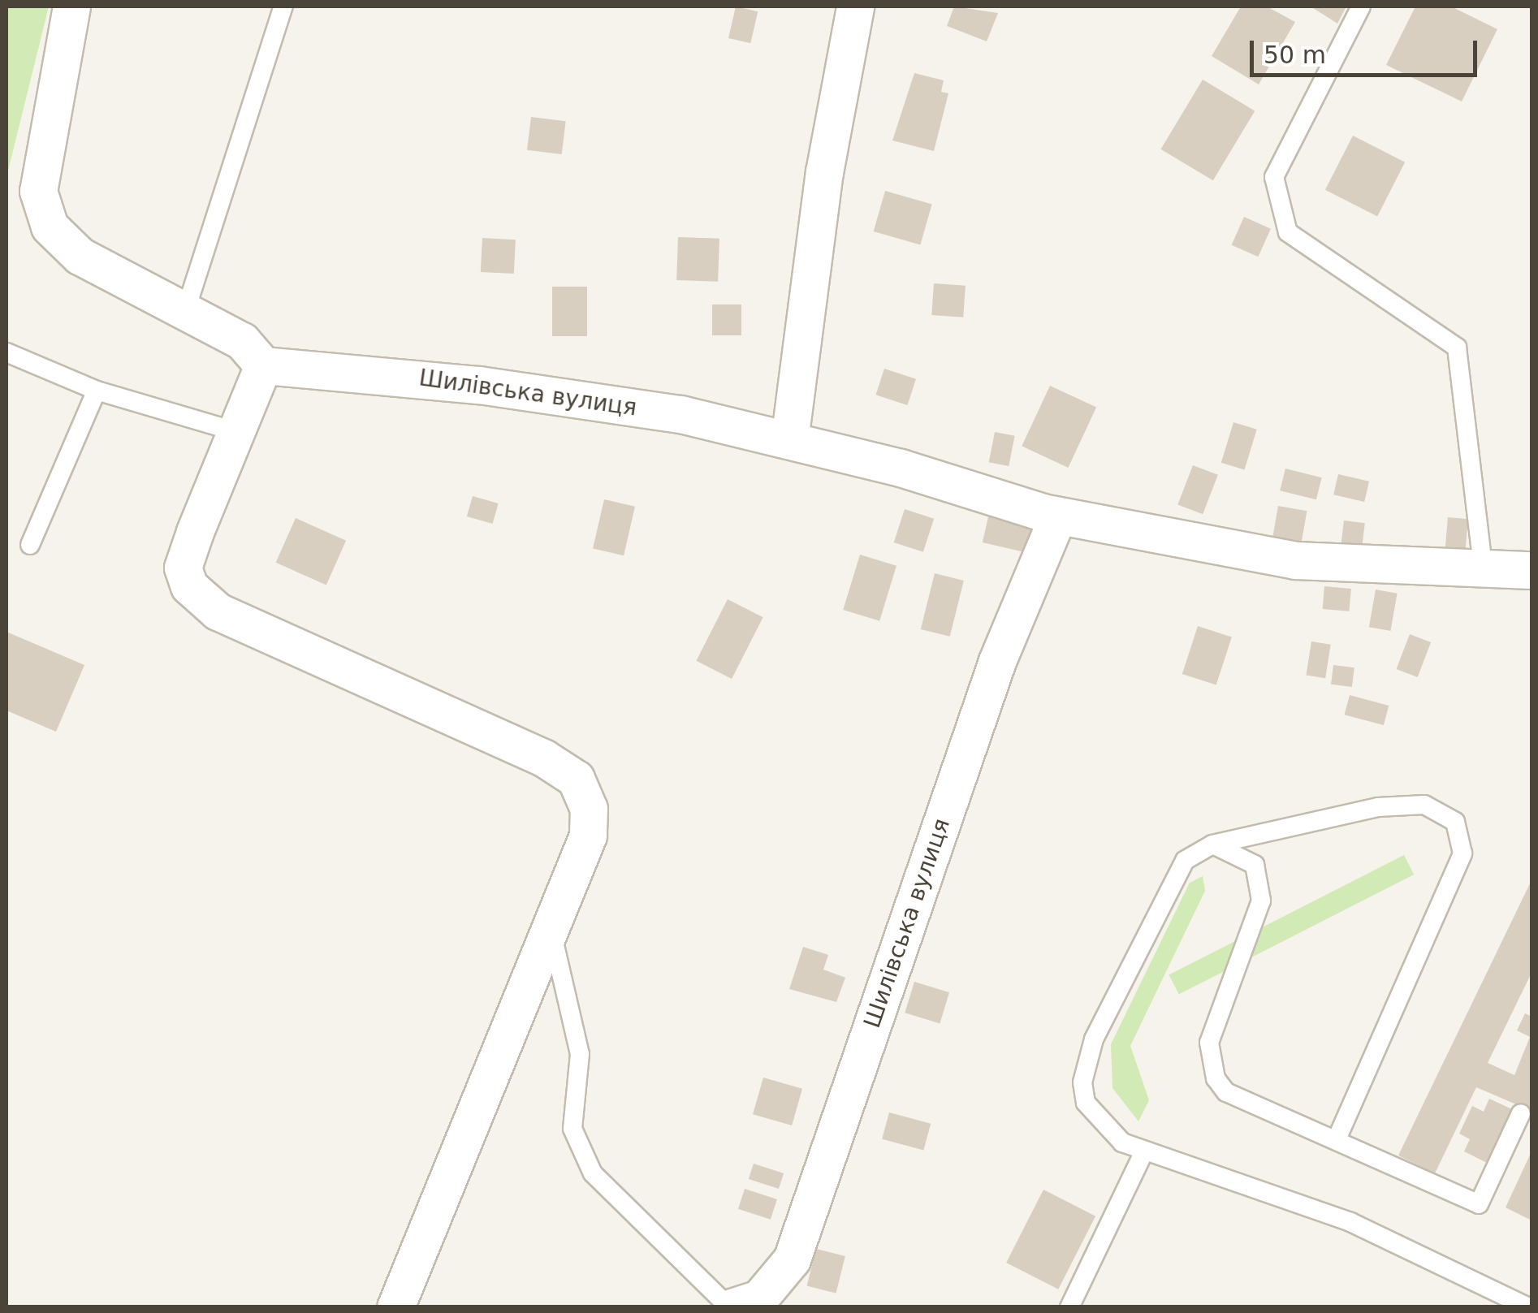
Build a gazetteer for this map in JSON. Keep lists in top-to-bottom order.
{
  "streets": {
    "street": ["Шилівська вулиця"]
  },
  "scale_bar": "50 m"
}
